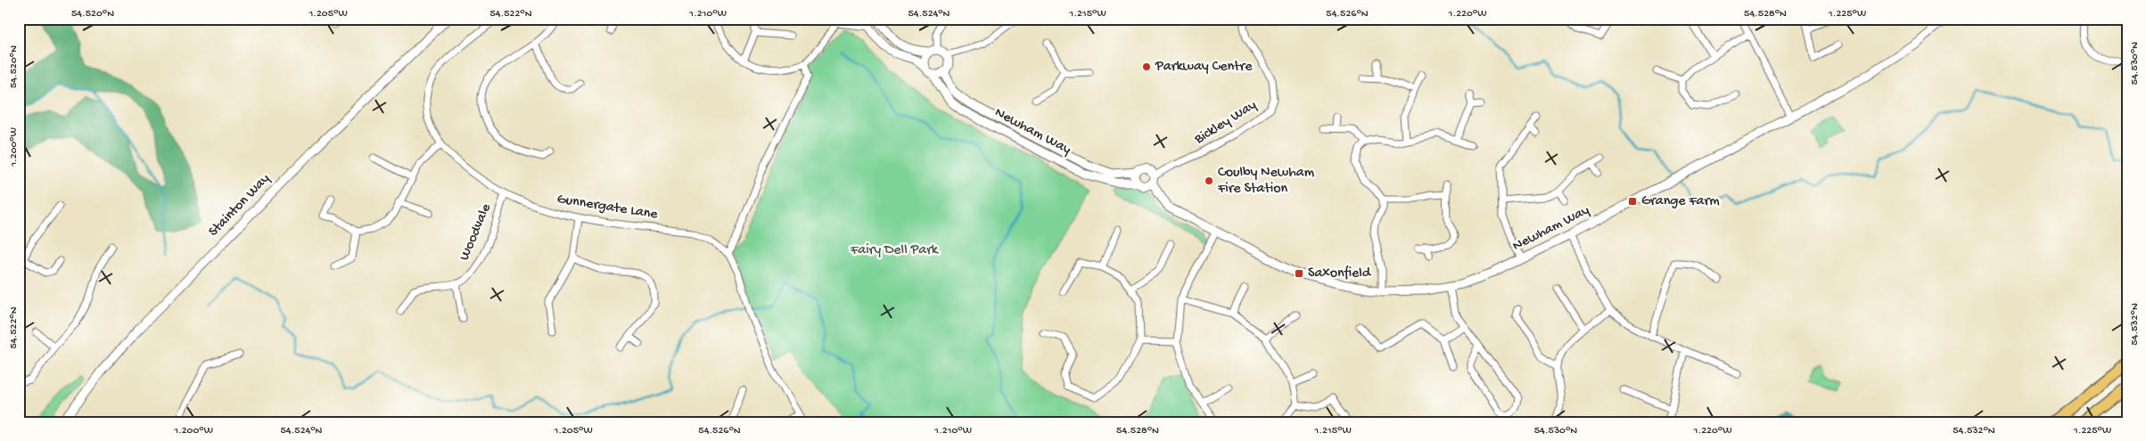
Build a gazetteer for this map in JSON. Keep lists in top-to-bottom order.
{
  "streets": {
    "street": [
      "Bickley Way",
      "Newham Way",
      "Stainton Way",
      "Gunnergate Lane",
      "Woodvale"
    ]
  },
  "crossings": [
    ["Bickley Way", "Newham Way"],
    ["Gunnergate Lane", "Woodvale"]
  ],
  "parks": ["Fairy Dell Park"],
  "places": {
    "other": ["Parkway Centre", "Coulby Newham Fire Station"],
    "transit": ["Grange Farm", "Saxonfield"]
  },
  "coordinates": [
    "54.520°N",
    "1.205°W",
    "54.522°N",
    "1.210°W",
    "54.524°N",
    "1.215°W",
    "54.526°N",
    "1.220°W",
    "54.528°N",
    "1.225°W",
    "54.530°N",
    "1.200°W",
    "54.532°N"
  ]
}
